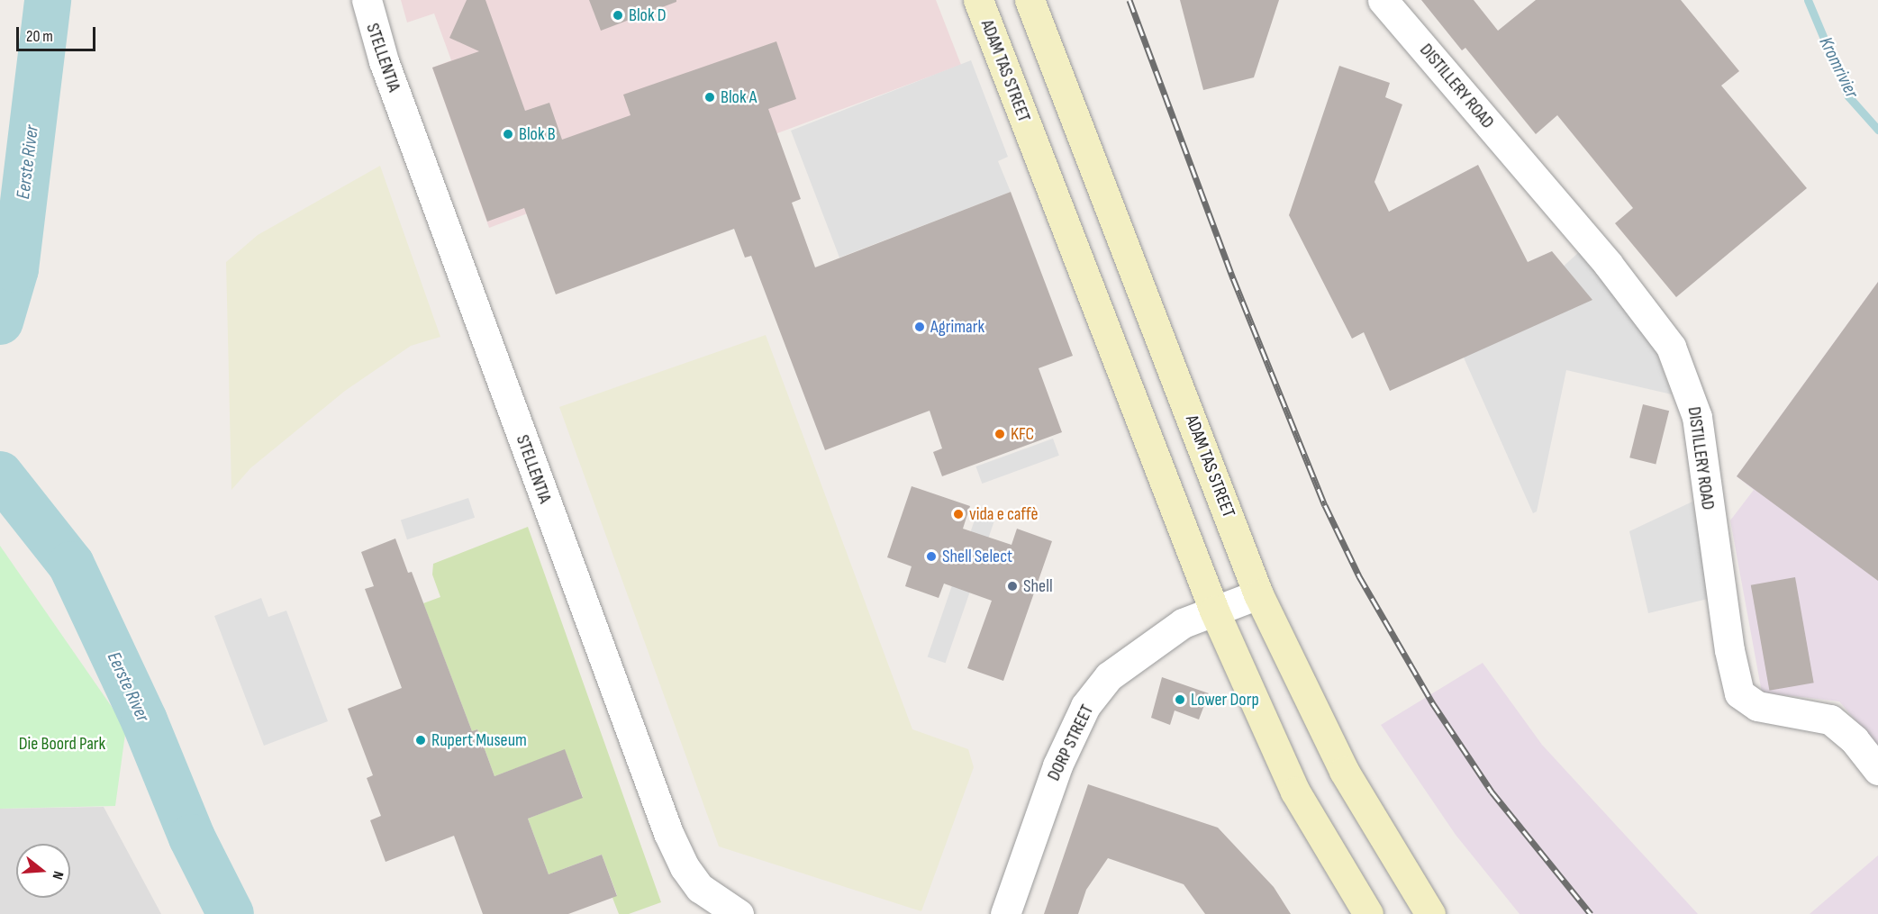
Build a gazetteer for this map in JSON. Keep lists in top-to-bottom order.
{
  "streets": {
    "main road": ["ADAM TAS STREET"],
    "street": ["STELLENTIA", "DISTILLERY ROAD", "DORP STREET"]
  },
  "crossings": [
    ["ADAM TAS STREET", "DORP STREET"]
  ],
  "water": ["Kromrivier", "Eerste River"],
  "parks": ["Die Boord Park"],
  "places": [
    "Blok D",
    "Blok A",
    "Blok B",
    "Agrimark",
    "KFC",
    "vida e caffè",
    "Shell Select",
    "Shell",
    "Lower Dorp",
    "Rupert Museum"
  ],
  "scale_bar": "20 m",
  "north": "right"
}
